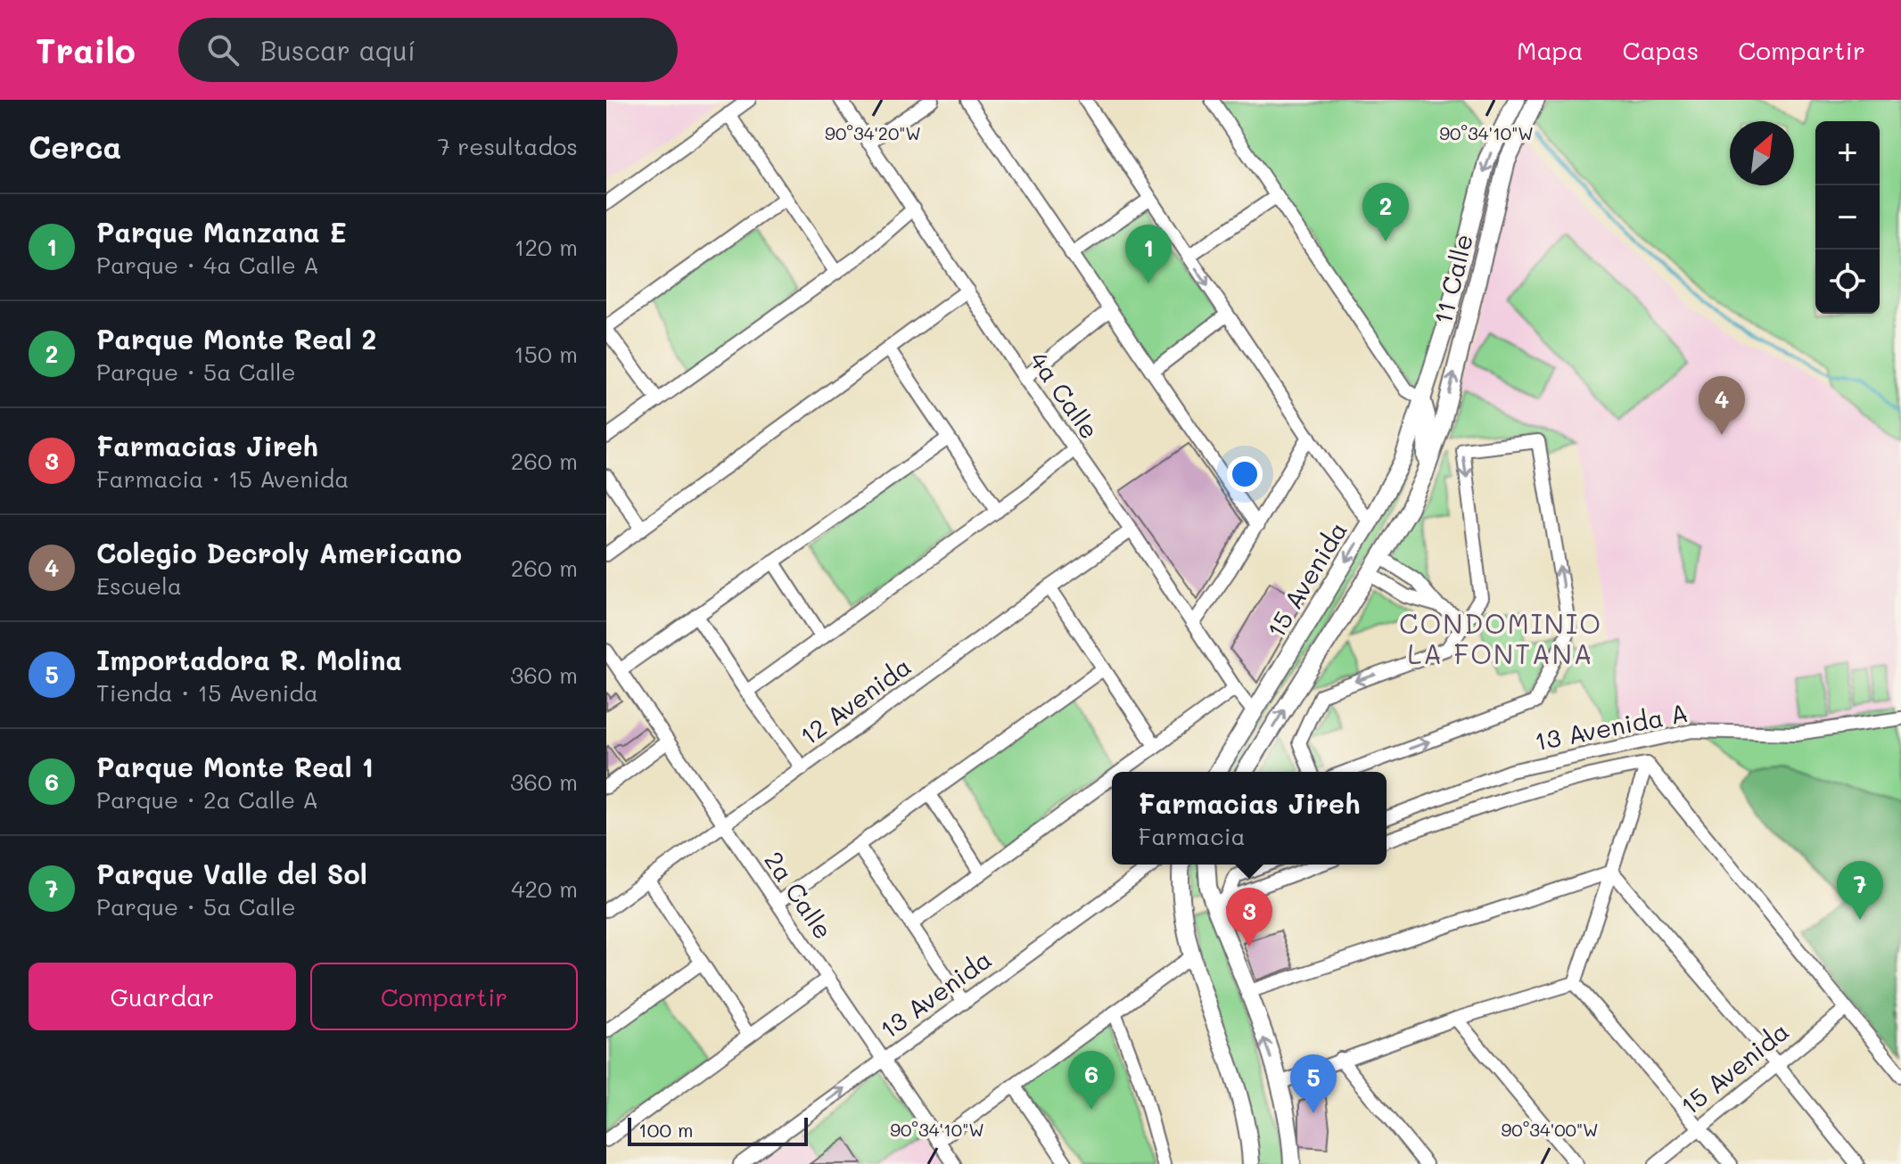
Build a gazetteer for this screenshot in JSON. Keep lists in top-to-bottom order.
{
  "streets": {
    "main road": ["11 Calle", "15 Avenida"],
    "street": [
      "4a Calle",
      "12 Avenida",
      "13 Avenida A",
      "2a Calle",
      "13 Avenida"
    ]
  },
  "crossings": [
    ["11 Calle", "15 Avenida"],
    ["4a Calle", "15 Avenida"],
    ["4a Calle", "12 Avenida"],
    ["12 Avenida", "2a Calle"],
    ["2a Calle", "13 Avenida"]
  ],
  "districts": ["CONDOMINIO LA FONTANA"],
  "scale_bar": "100 m",
  "north": "top right",
  "page": {
    "header": "Trailo",
    "search": "Buscar aquí",
    "nav": ["Mapa", "Capas", "Compartir"],
    "heading": ["Cerca", "7 resultados"],
    "map_buttons": ["+", "−"],
    "pins": [
      "2",
      "1",
      "4",
      "7",
      "3",
      "6",
      "5"
    ],
    "list": [
      {
        "mark": "1",
        "name": "Parque Manzana E",
        "note": "Parque · 4a Calle A",
        "value": "120 m"
      },
      {
        "mark": "2",
        "name": "Parque Monte Real 2",
        "note": "Parque · 5a Calle",
        "value": "150 m"
      },
      {
        "mark": "3",
        "name": "Farmacias Jireh",
        "note": "Farmacia · 15 Avenida",
        "value": "260 m"
      },
      {
        "mark": "4",
        "name": "Colegio Decroly Americano",
        "note": "Escuela",
        "value": "260 m"
      },
      {
        "mark": "5",
        "name": "Importadora R. Molina",
        "note": "Tienda · 15 Avenida",
        "value": "360 m"
      },
      {
        "mark": "6",
        "name": "Parque Monte Real 1",
        "note": "Parque · 2a Calle A",
        "value": "360 m"
      },
      {
        "mark": "7",
        "name": "Parque Valle del Sol",
        "note": "Parque · 5a Calle",
        "value": "420 m"
      }
    ],
    "popup": ["Farmacias Jireh", "Farmacia"],
    "buttons": ["Guardar", "Compartir"],
    "scale": "100 m"
  },
  "coordinates": ["90°34'20\"W", "90°34'10\"W", "90°34'00\"W"]
}
